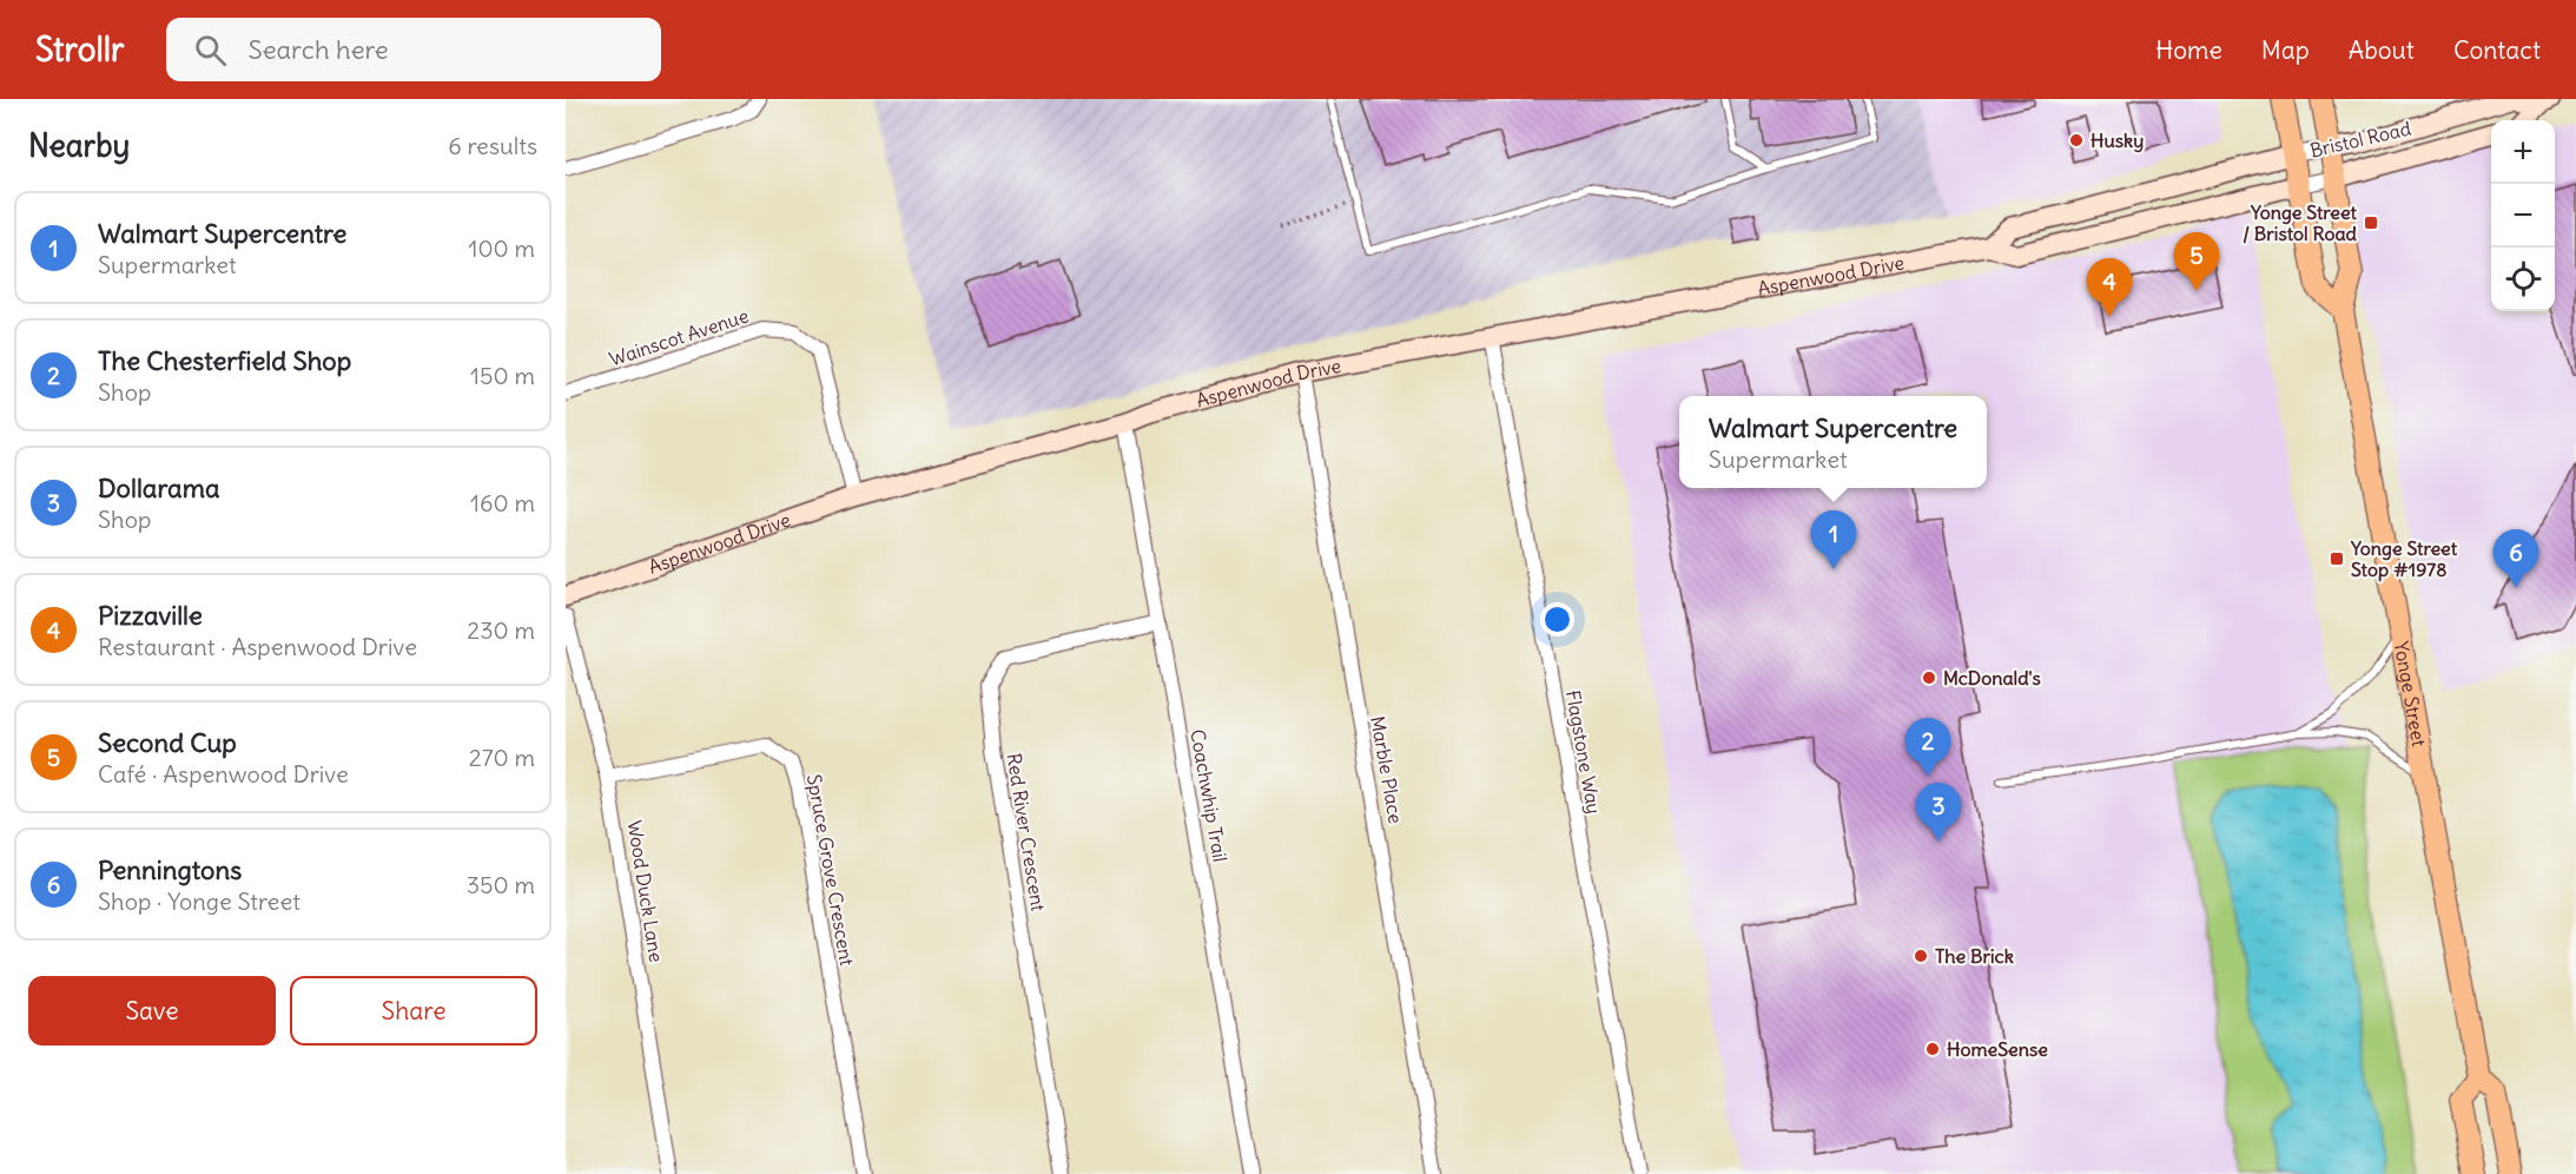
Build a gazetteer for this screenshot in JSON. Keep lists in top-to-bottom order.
{
  "streets": {
    "main road": ["Yonge Street"],
    "street": [
      "Bristol Road",
      "Aspenwood Drive",
      "Wainscot Avenue",
      "Flagstone Way",
      "Marble Place",
      "Coachwhip Trail",
      "Red River Crescent",
      "Spruce Grove Crescent",
      "Wood Duck Lane"
    ]
  },
  "crossings": [
    ["Bristol Road", "Aspenwood Drive"],
    ["Bristol Road", "Yonge Street"],
    ["Aspenwood Drive", "Wainscot Avenue"],
    ["Aspenwood Drive", "Flagstone Way"],
    ["Aspenwood Drive", "Marble Place"],
    ["Aspenwood Drive", "Coachwhip Trail"],
    ["Coachwhip Trail", "Red River Crescent"],
    ["Spruce Grove Crescent", "Wood Duck Lane"]
  ],
  "places": {
    "other": [
      "Husky",
      "McDonald's",
      "The Brick",
      "HomeSense"
    ],
    "transit": ["Yonge Street / Bristol Road", "Yonge Street Stop #1978"]
  },
  "page": {
    "header": "Strollr",
    "search": "Search here",
    "nav": [
      "Home",
      "Map",
      "About",
      "Contact"
    ],
    "heading": ["Nearby", "6 results"],
    "map_buttons": ["+", "−"],
    "list": [
      {
        "mark": "1",
        "name": "Walmart Supercentre",
        "note": "Supermarket",
        "value": "100 m"
      },
      {
        "mark": "2",
        "name": "The Chesterfield Shop",
        "note": "Shop",
        "value": "150 m"
      },
      {
        "mark": "3",
        "name": "Dollarama",
        "note": "Shop",
        "value": "160 m"
      },
      {
        "mark": "4",
        "name": "Pizzaville",
        "note": "Restaurant · Aspenwood Drive",
        "value": "230 m"
      },
      {
        "mark": "5",
        "name": "Second Cup",
        "note": "Café · Aspenwood Drive",
        "value": "270 m"
      },
      {
        "mark": "6",
        "name": "Penningtons",
        "note": "Shop · Yonge Street",
        "value": "350 m"
      }
    ],
    "pins": [
      "5",
      "4",
      "1",
      "6",
      "2",
      "3"
    ],
    "popup": ["Walmart Supercentre", "Supermarket"],
    "buttons": ["Save", "Share"]
  }
}
